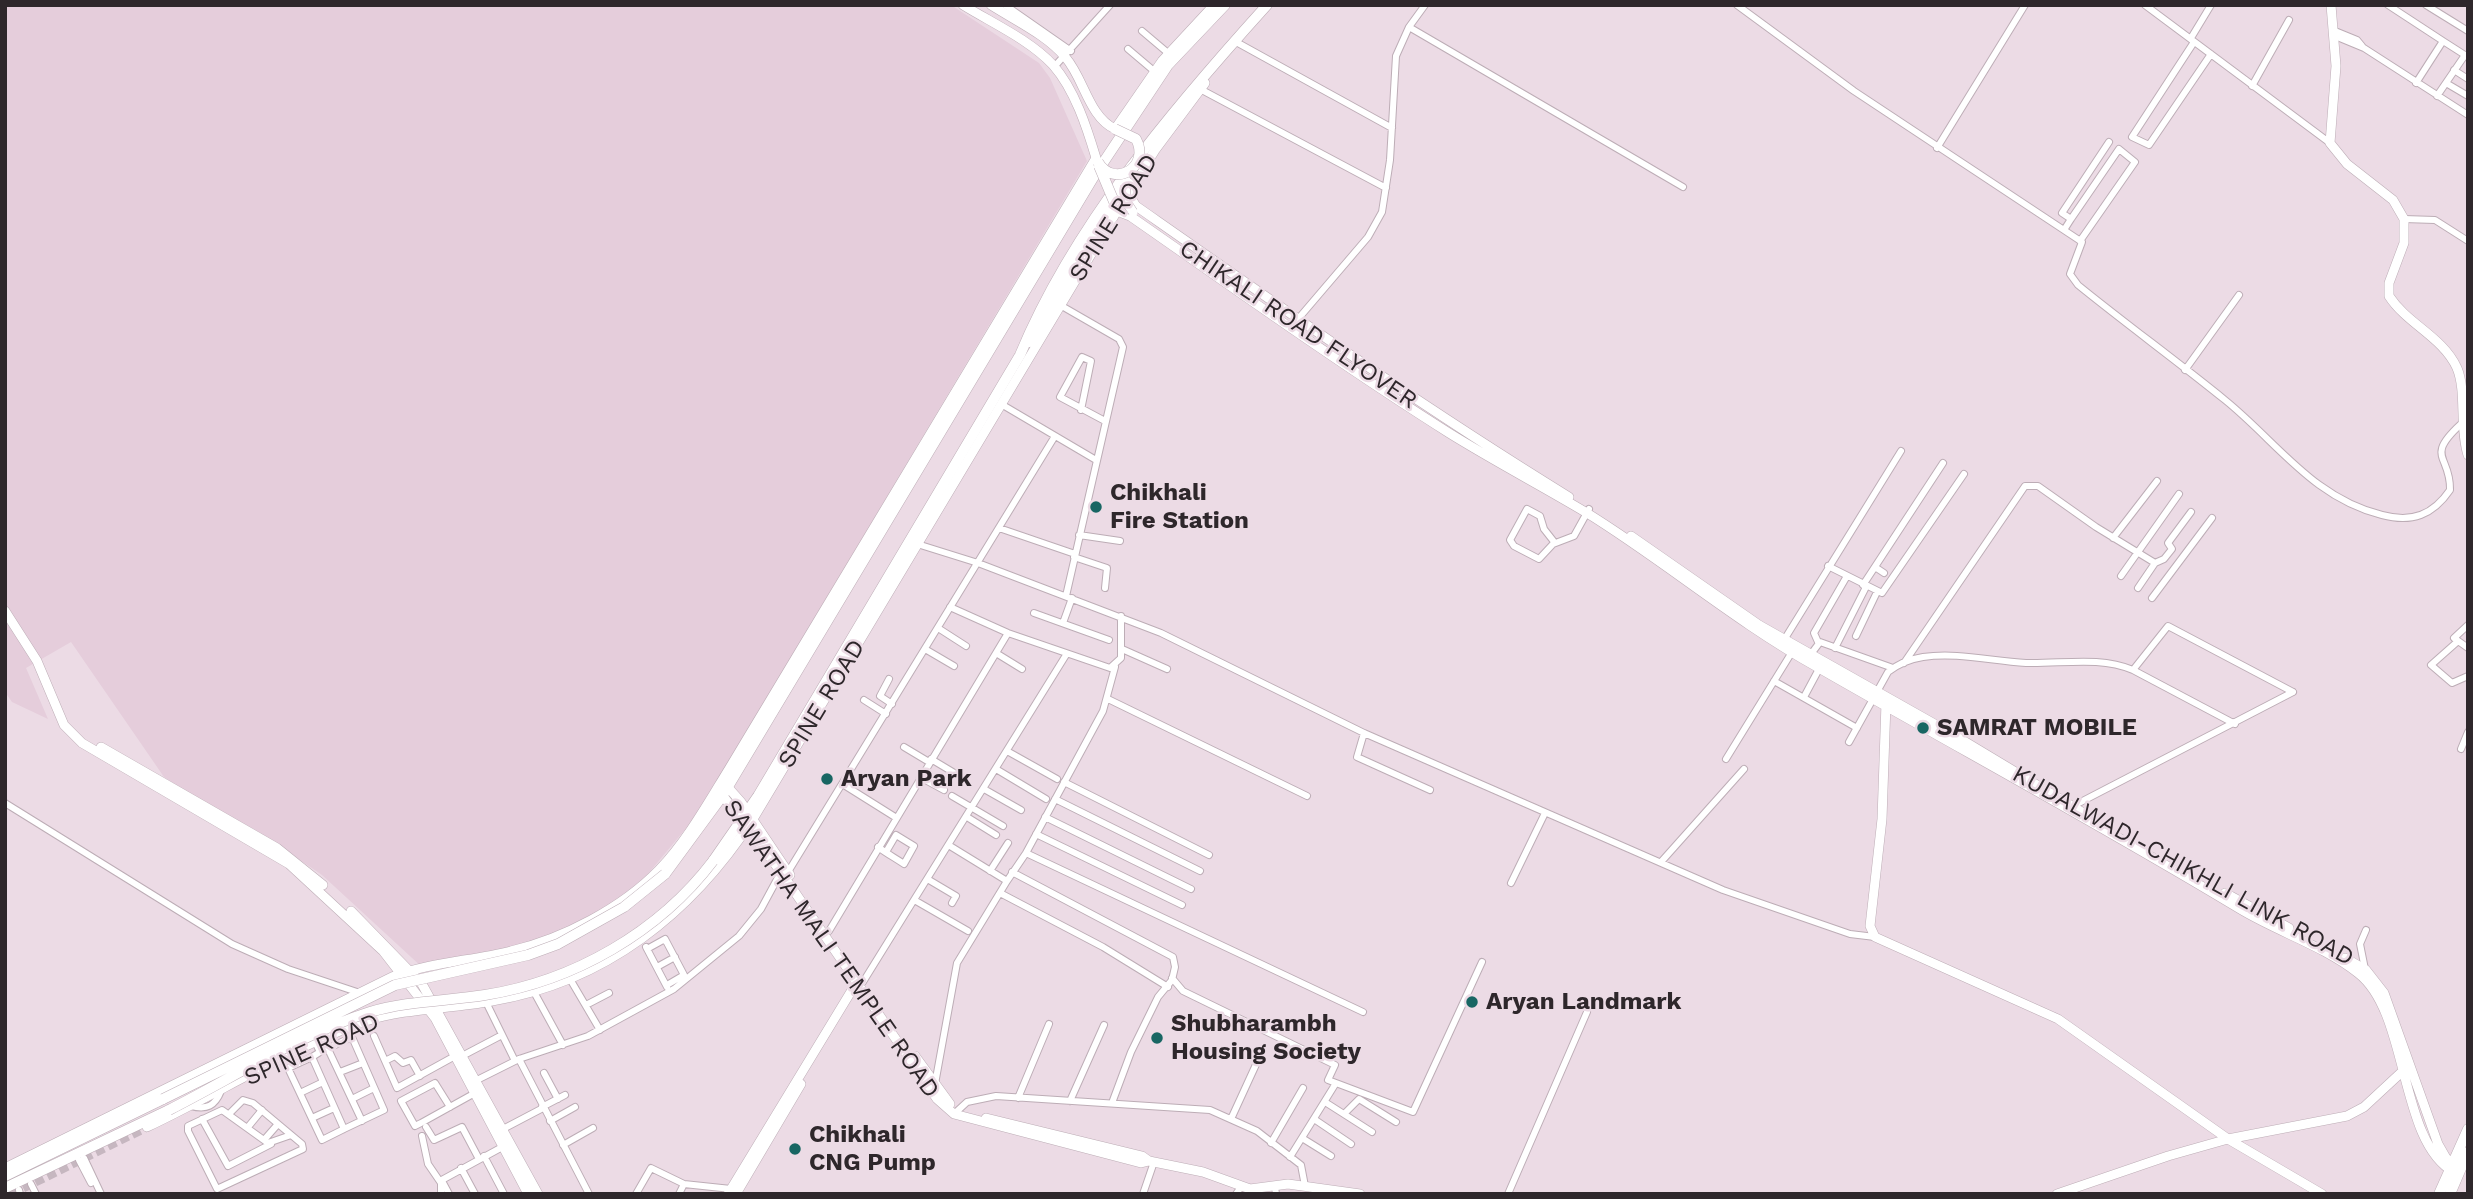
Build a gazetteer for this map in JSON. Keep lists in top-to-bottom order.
{
  "streets": {
    "main road": ["SPINE ROAD"],
    "street": ["CHIKALI ROAD FLYOVER", "KUDALWADI-CHIKHLI LINK ROAD", "SAWATHA MALI TEMPLE ROAD"]
  },
  "crossings": [
    ["SPINE ROAD", "CHIKALI ROAD FLYOVER"],
    ["SPINE ROAD", "SAWATHA MALI TEMPLE ROAD"]
  ],
  "places": [
    "Chikhali Fire Station",
    "SAMRAT MOBILE",
    "Aryan Park",
    "Aryan Landmark",
    "Shubharambh Housing Society",
    "Chikhali CNG Pump"
  ]
}
